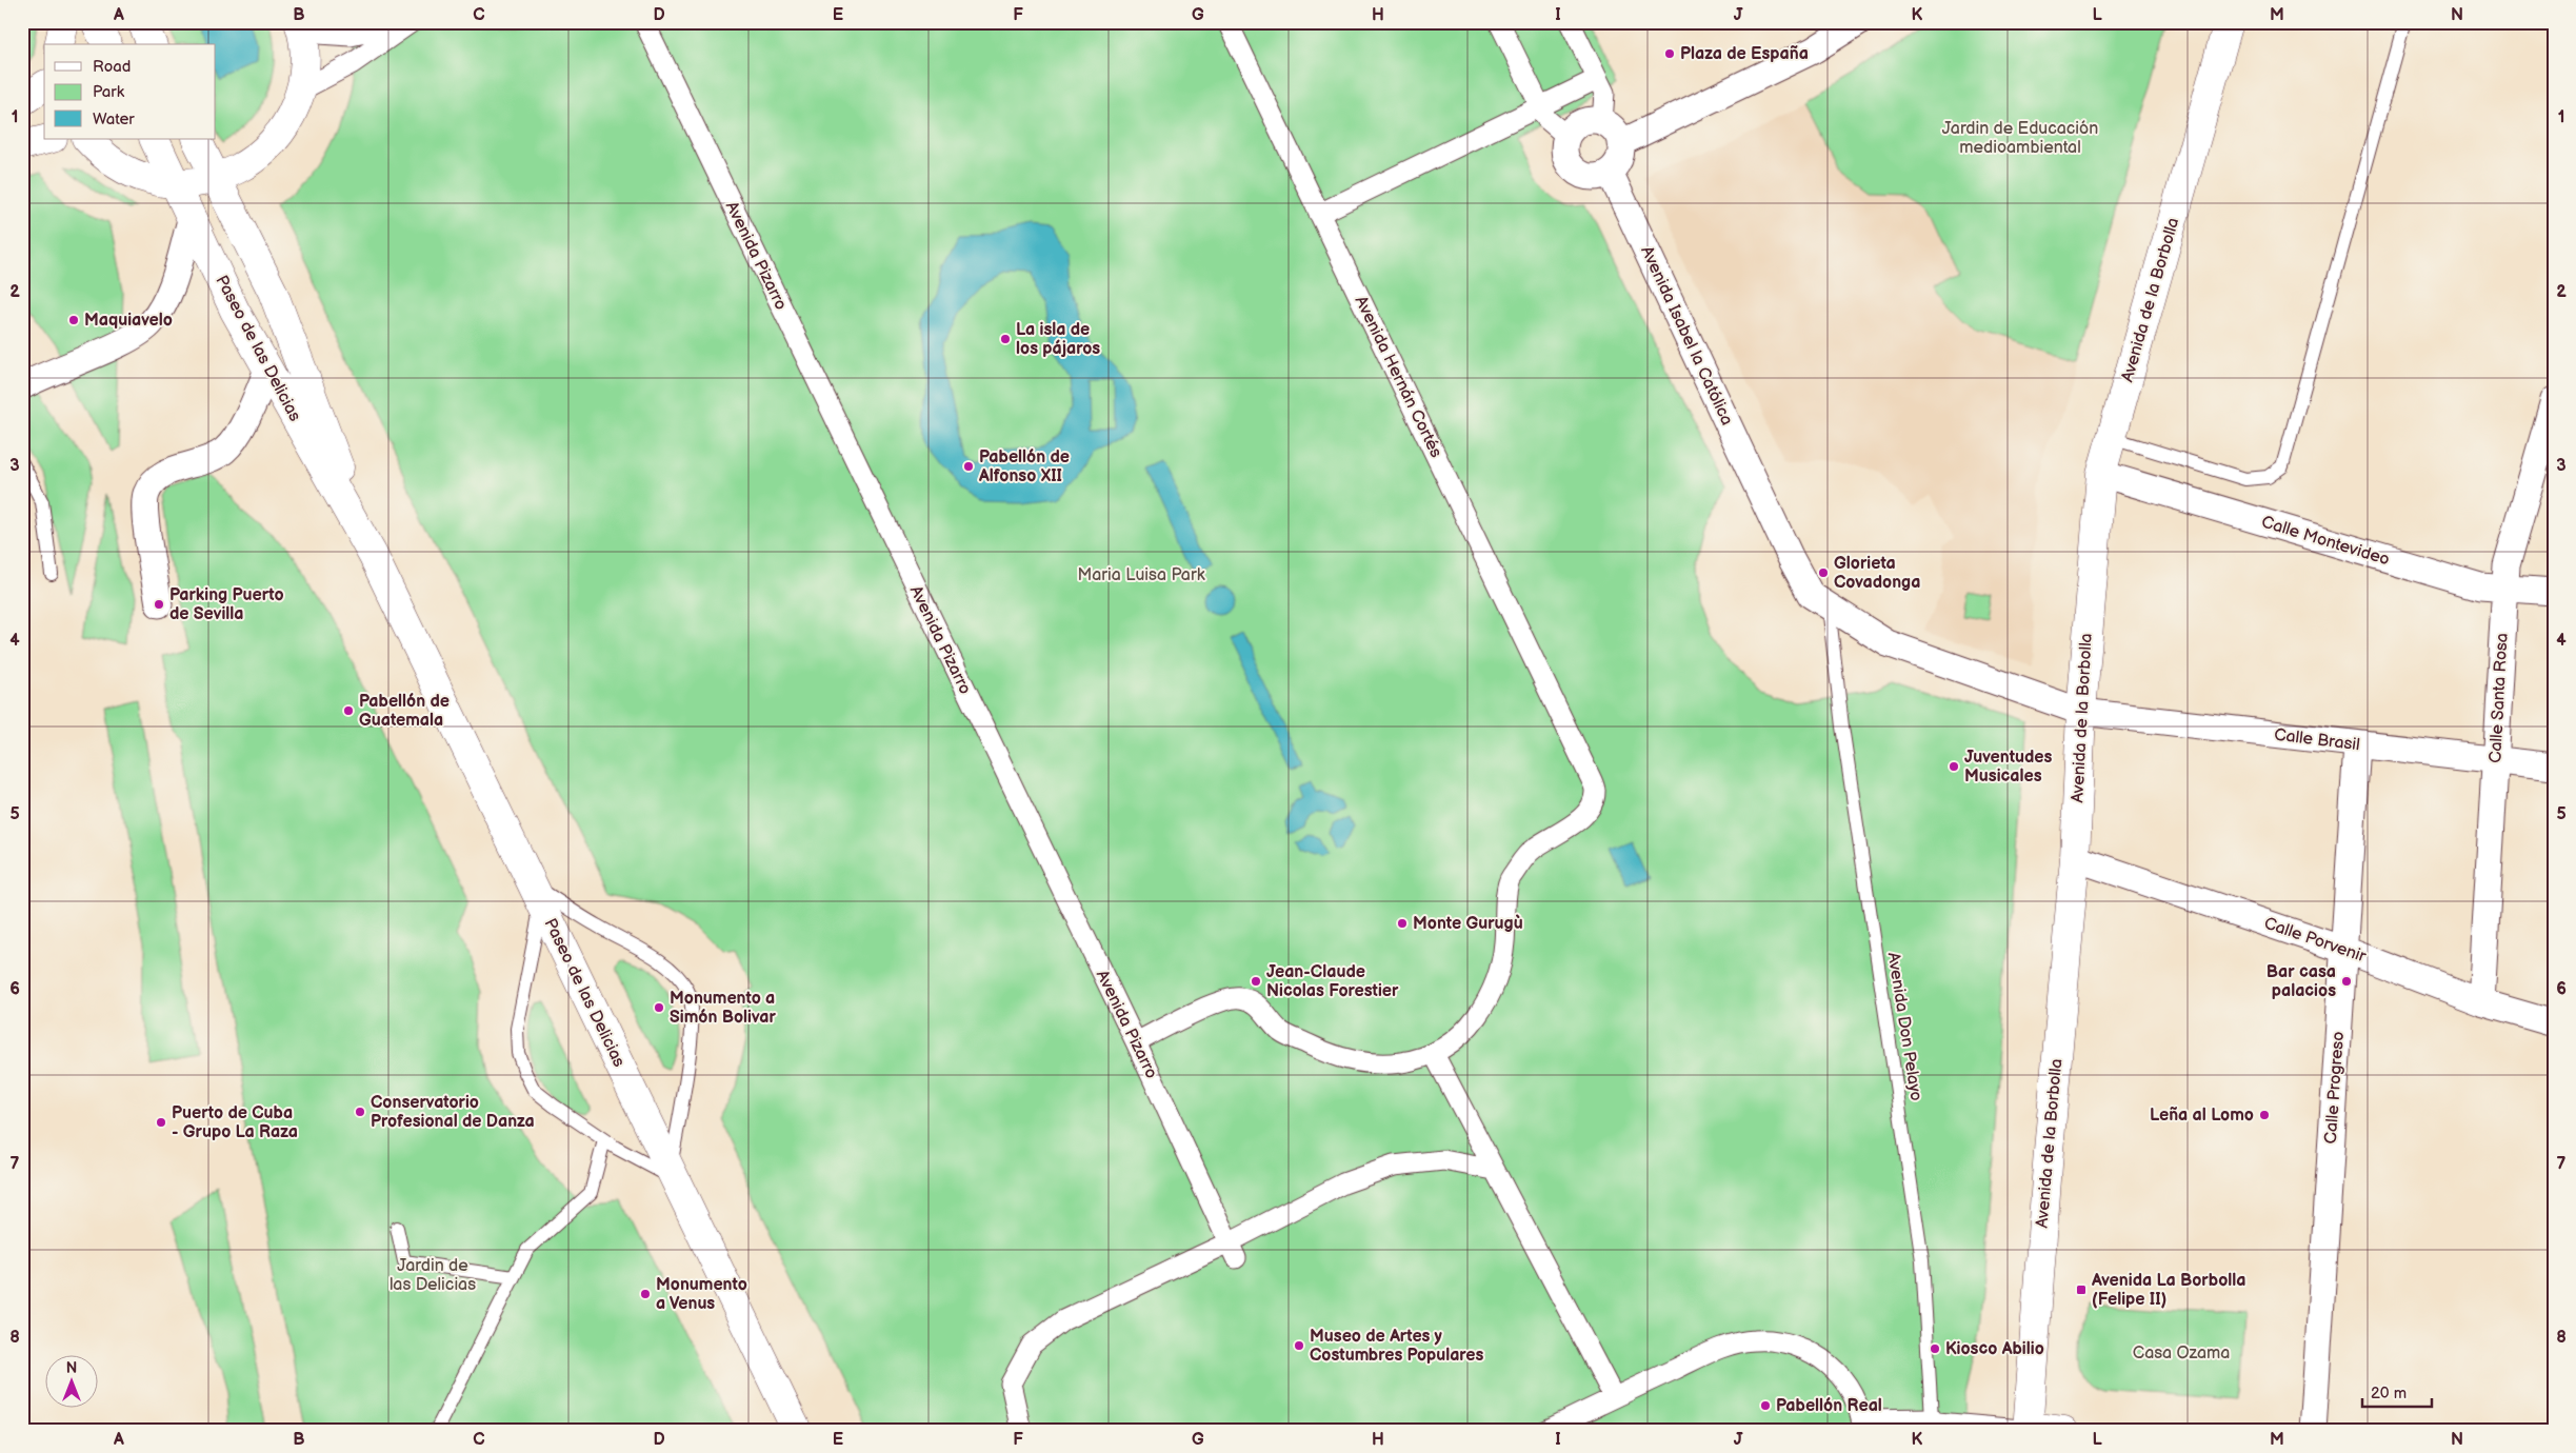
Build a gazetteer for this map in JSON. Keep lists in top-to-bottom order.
{
  "streets": {
    "main road": ["Avenida de la Borbolla", "Paseo de las Delicias"],
    "street": [
      "Avenida Pizarro",
      "Avenida Isabel la Católica",
      "Avenida Hernán Cortés",
      "Calle Montevideo",
      "Calle Santa Rosa",
      "Calle Brasil",
      "Calle Porvenir",
      "Calle Progreso"
    ],
    "lane": ["Avenida Don Pelayo"]
  },
  "crossings": [
    ["Avenida de la Borbolla", "Calle Montevideo"],
    ["Avenida de la Borbolla", "Calle Brasil"],
    ["Avenida de la Borbolla", "Calle Porvenir"],
    ["Avenida Isabel la Católica", "Calle Brasil"],
    ["Avenida Isabel la Católica", "Avenida Don Pelayo"],
    ["Calle Montevideo", "Calle Santa Rosa"],
    ["Calle Santa Rosa", "Calle Brasil"],
    ["Calle Santa Rosa", "Calle Porvenir"],
    ["Calle Brasil", "Avenida Don Pelayo"],
    ["Calle Brasil", "Calle Progreso"],
    ["Calle Porvenir", "Calle Progreso"]
  ],
  "parks": [
    "Jardin de Educación medioambiental",
    "Maria Luisa Park",
    "Jardin de las Delicias",
    "Casa Ozama"
  ],
  "places": {
    "other": [
      "Plaza de España",
      "Maquiavelo",
      "La isla de los pájaros",
      "Pabellón de Alfonso XII",
      "Glorieta Covadonga",
      "Parking Puerto de Sevilla",
      "Pabellón de Guatemala",
      "Juventudes Musicales",
      "Monte Gurugù",
      "Jean-Claude Nicolas Forestier",
      "Bar casa palacios",
      "Monumento a Simón Bolivar",
      "Conservatorio Profesional de Danza",
      "Leña al Lomo",
      "Puerto de Cuba - Grupo La Raza",
      "Monumento a Venus",
      "Museo de Artes y Costumbres Populares",
      "Kiosco Abilio",
      "Pabellón Real"
    ],
    "transit": ["Avenida La Borbolla (Felipe II)"]
  },
  "legend": ["Road", "Park", "Water"],
  "scale_bar": "20 m",
  "north": "top",
  "grid": {
    "columns": [
      "A",
      "B",
      "C",
      "D",
      "E",
      "F",
      "G",
      "H",
      "I",
      "J",
      "K",
      "L",
      "M",
      "N"
    ],
    "rows": [
      "1",
      "2",
      "3",
      "4",
      "5",
      "6",
      "7",
      "8"
    ]
  }
}
